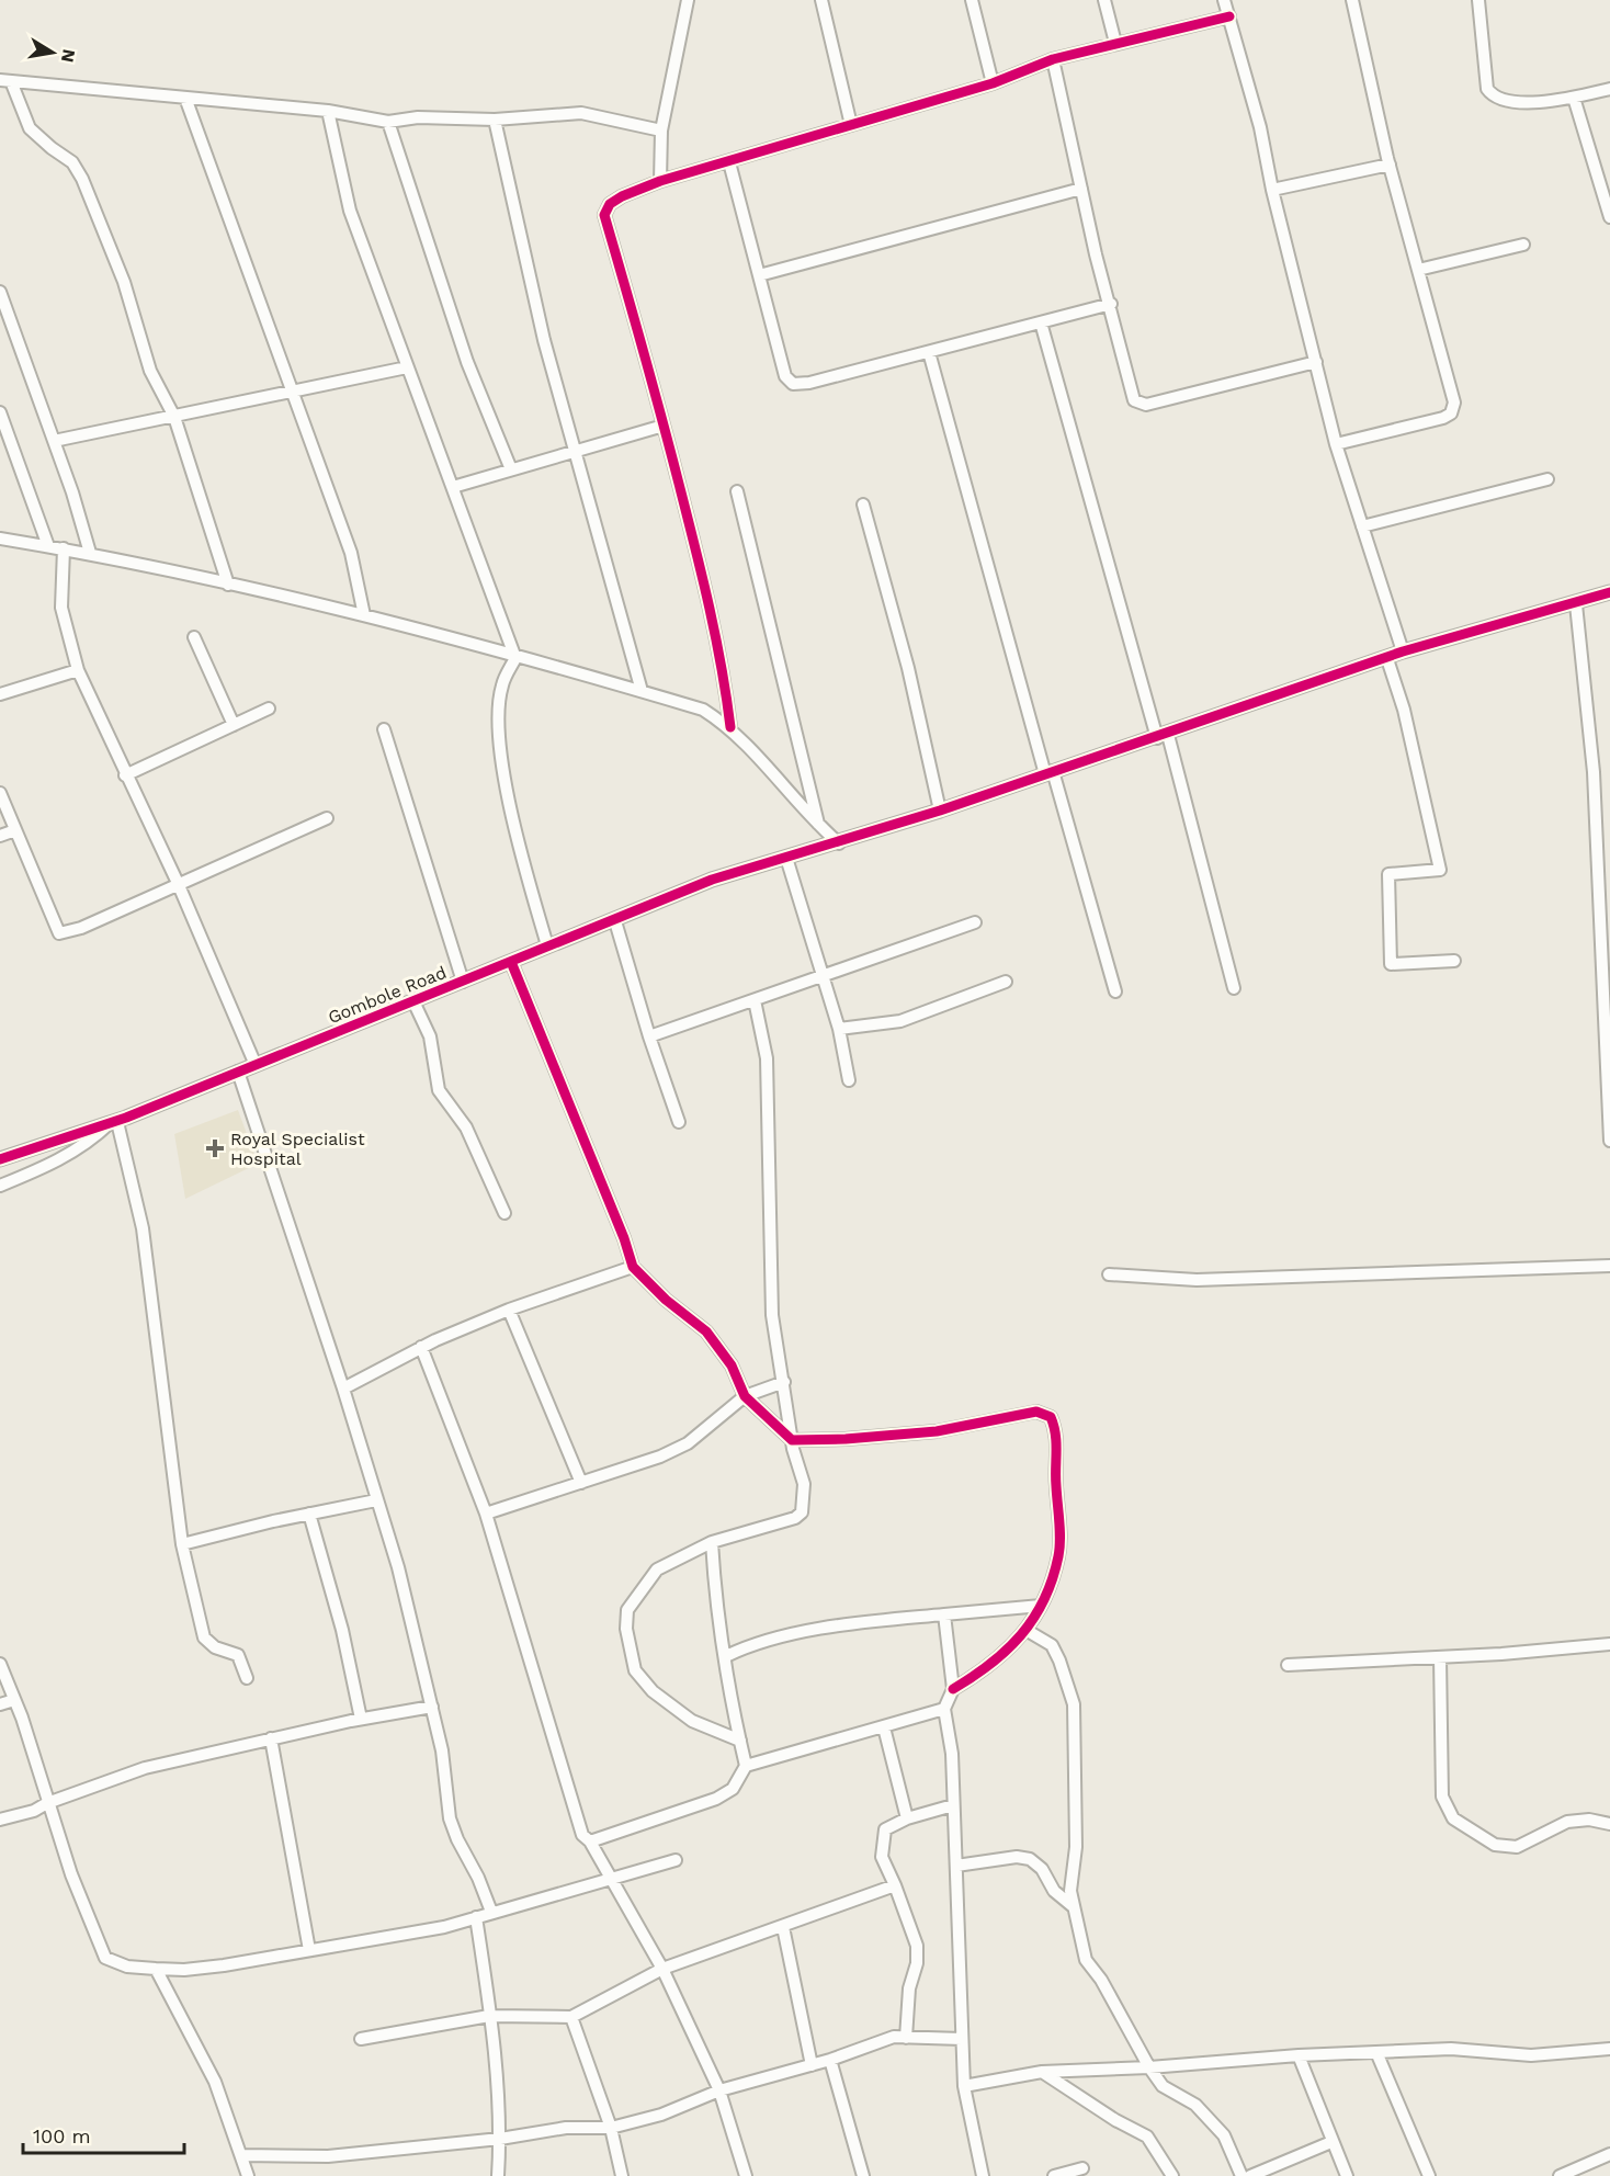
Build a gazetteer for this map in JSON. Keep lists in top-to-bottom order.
{
  "streets": {
    "street": ["Gombole Road"]
  },
  "places": {
    "health": ["Royal Specialist Hospital"]
  },
  "scale_bar": "100 m",
  "north": "right"
}
